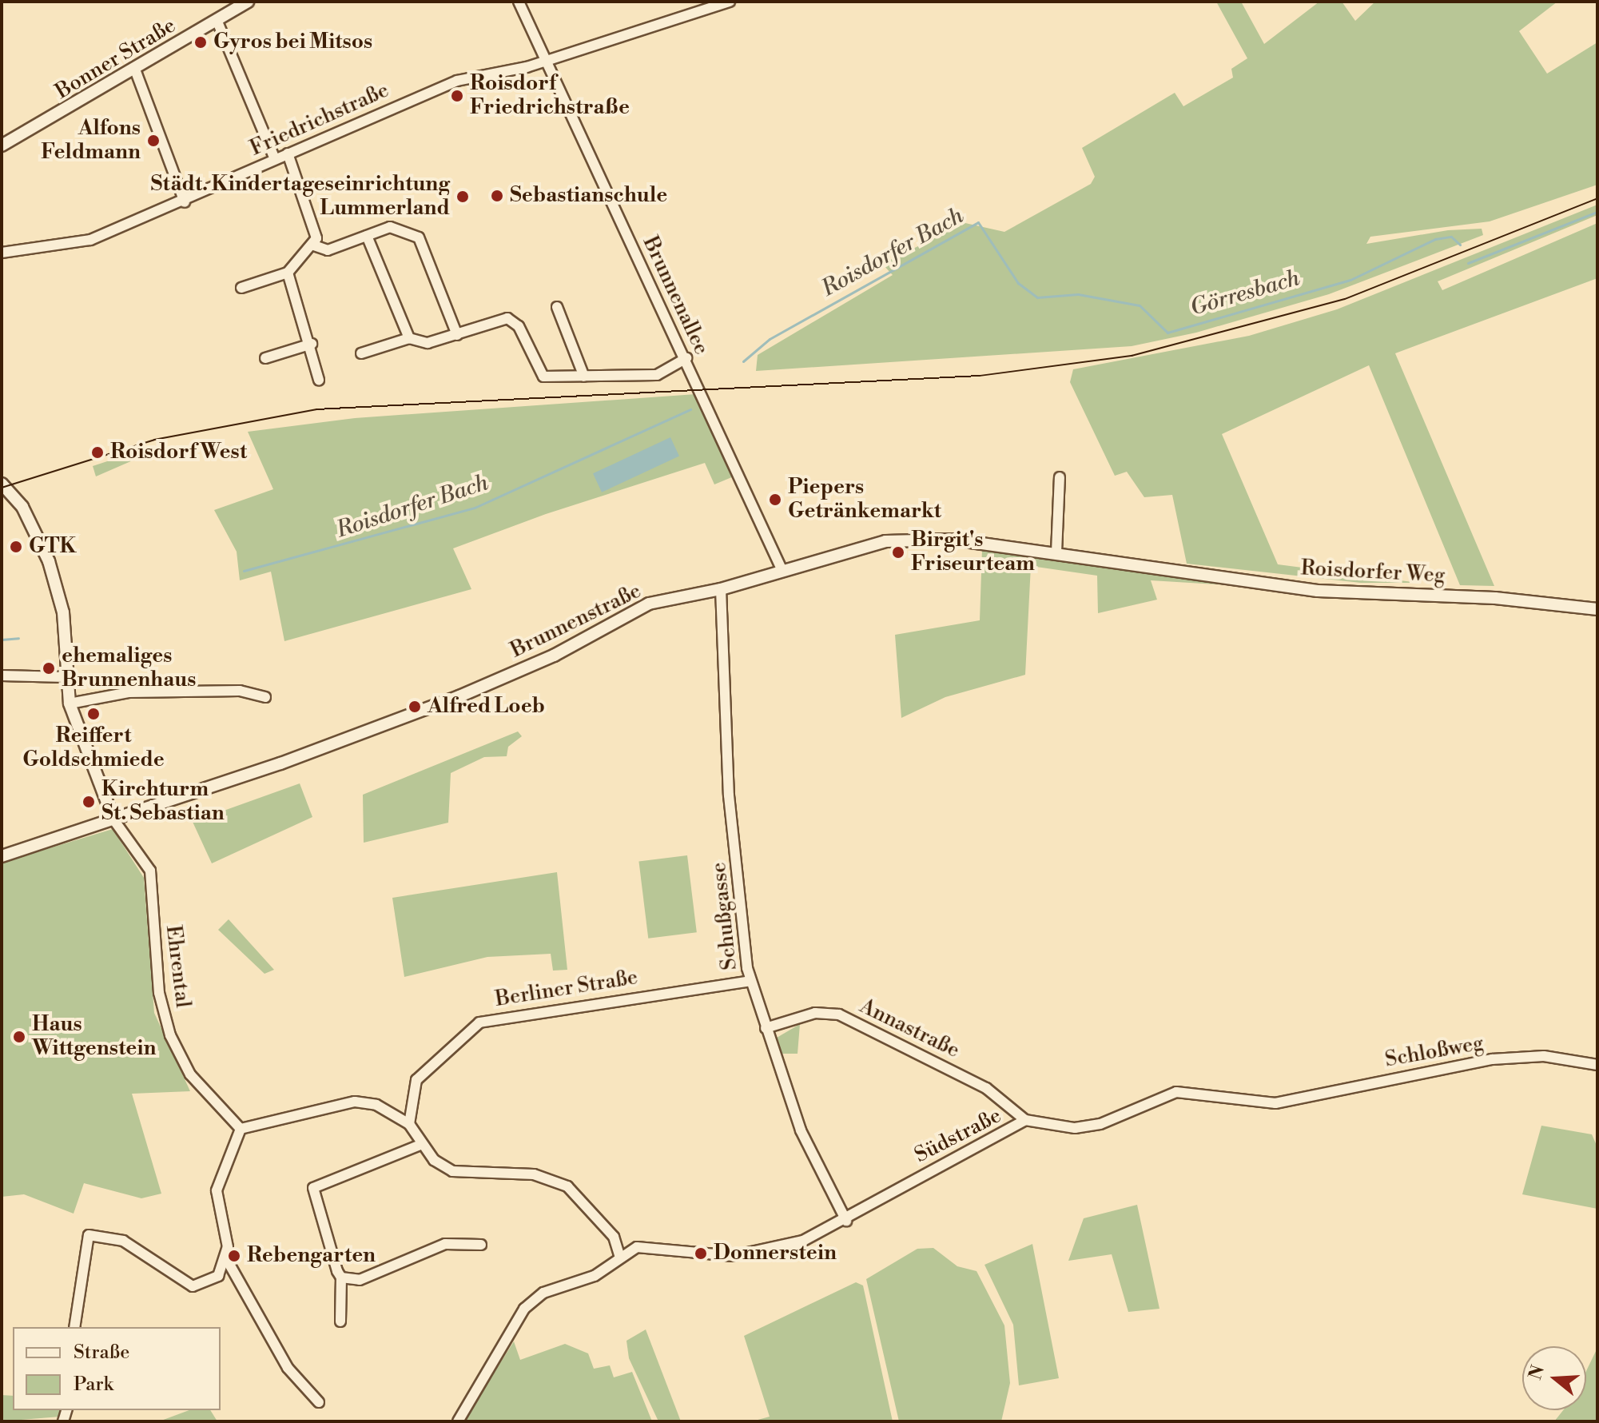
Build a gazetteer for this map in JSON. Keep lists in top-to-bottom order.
{
  "streets": {
    "street": [
      "Bonner Straße",
      "Friedrichstraße",
      "Brunnenallee",
      "Roisdorfer Weg",
      "Brunnenstraße",
      "Schußgasse",
      "Ehrental",
      "Berliner Straße",
      "Annastraße",
      "Schloßweg",
      "Südstraße"
    ]
  },
  "crossings": [
    ["Friedrichstraße", "Brunnenallee"],
    ["Brunnenallee", "Brunnenstraße"],
    ["Roisdorfer Weg", "Brunnenstraße"],
    ["Brunnenstraße", "Schußgasse"],
    ["Brunnenstraße", "Ehrental"],
    ["Schußgasse", "Berliner Straße"],
    ["Schußgasse", "Annastraße"],
    ["Schußgasse", "Südstraße"],
    ["Annastraße", "Südstraße"],
    ["Schloßweg", "Südstraße"]
  ],
  "water": ["Roisdorfer Bach", "Görresbach"],
  "places": [
    "Gyros bei Mitsos",
    "Roisdorf Friedrichstraße",
    "Alfons Feldmann",
    "Sebastianschule",
    "Städt. Kindertageseinrichtung Lummerland",
    "Roisdorf West",
    "Piepers Getränkemarkt",
    "GTK",
    "Birgit's Friseurteam",
    "ehemaliges Brunnenhaus",
    "Alfred Loeb",
    "Reiffert Goldschmiede",
    "Kirchturm St. Sebastian",
    "Haus Wittgenstein",
    "Donnerstein",
    "Rebengarten"
  ],
  "legend": ["Straße", "Park"],
  "north": "left"
}
